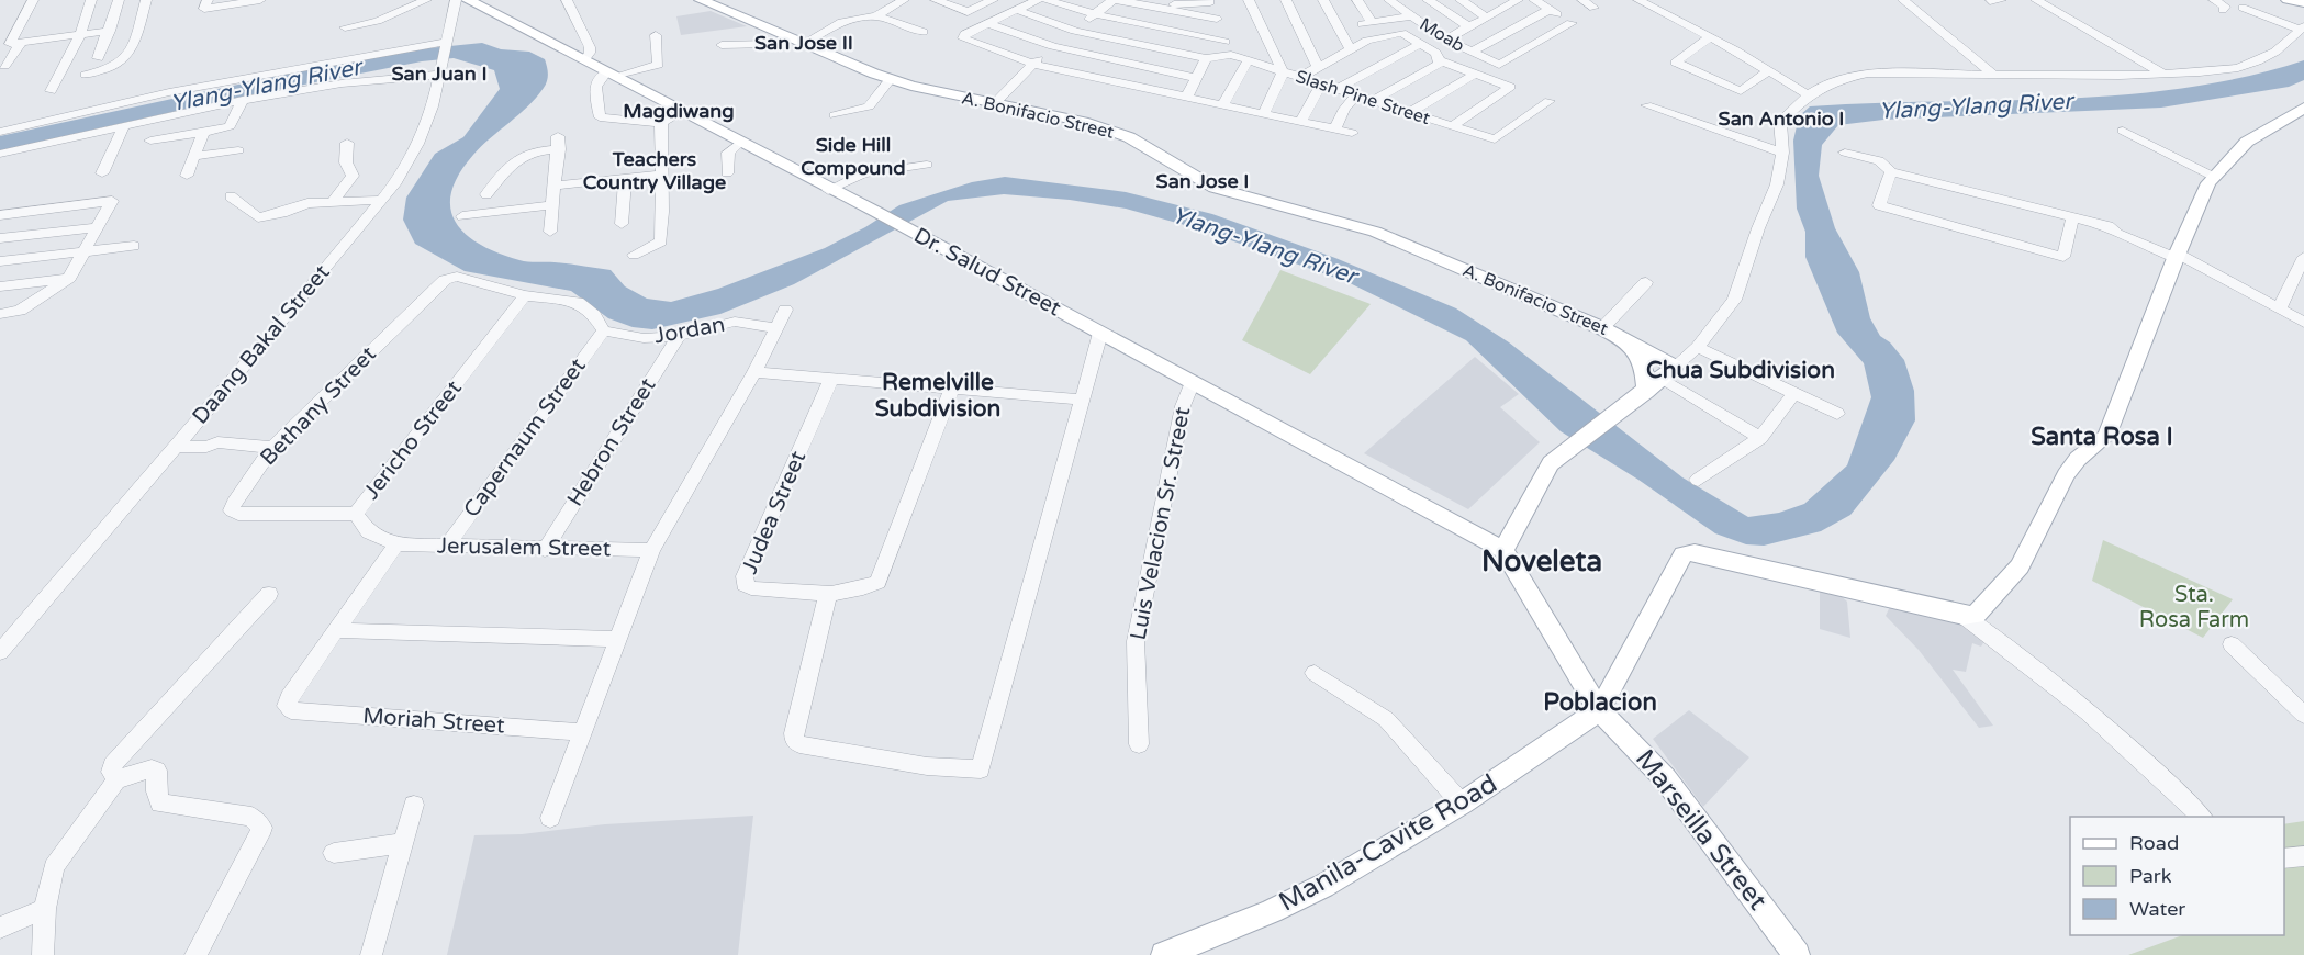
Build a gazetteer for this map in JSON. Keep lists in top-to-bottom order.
{
  "streets": {
    "main road": [
      "A. Bonifacio Street",
      "Dr. Salud Street",
      "Marseilla Street",
      "Manila-Cavite Road"
    ],
    "street": [
      "Moab",
      "Slash Pine Street",
      "Jordan",
      "Daang Bakal Street",
      "Bethany Street",
      "Capernaum Street",
      "Jericho Street",
      "Hebron Street",
      "Judea Street",
      "Luis Velacion Sr. Street",
      "Jerusalem Street",
      "Moriah Street"
    ]
  },
  "crossings": [
    ["Dr. Salud Street", "Luis Velacion Sr. Street"],
    ["Dr. Salud Street", "Marseilla Street"],
    ["Jordan", "Bethany Street"],
    ["Jordan", "Capernaum Street"],
    ["Jordan", "Hebron Street"],
    ["Bethany Street", "Capernaum Street"],
    ["Bethany Street", "Jericho Street"],
    ["Capernaum Street", "Jerusalem Street"],
    ["Jericho Street", "Jerusalem Street"],
    ["Hebron Street", "Jerusalem Street"],
    ["Marseilla Street", "Manila-Cavite Road"]
  ],
  "districts": [
    "San Jose II",
    "San Juan I",
    "Magdiwang",
    "San Antonio I",
    "Side Hill Compound",
    "Teachers Country Village",
    "San Jose I",
    "Chua Subdivision",
    "Remelville Subdivision",
    "Santa Rosa I",
    "Noveleta",
    "Poblacion"
  ],
  "water": ["Ylang-Ylang River"],
  "parks": ["Sta. Rosa Farm"],
  "legend": ["Road", "Park", "Water"]
}
